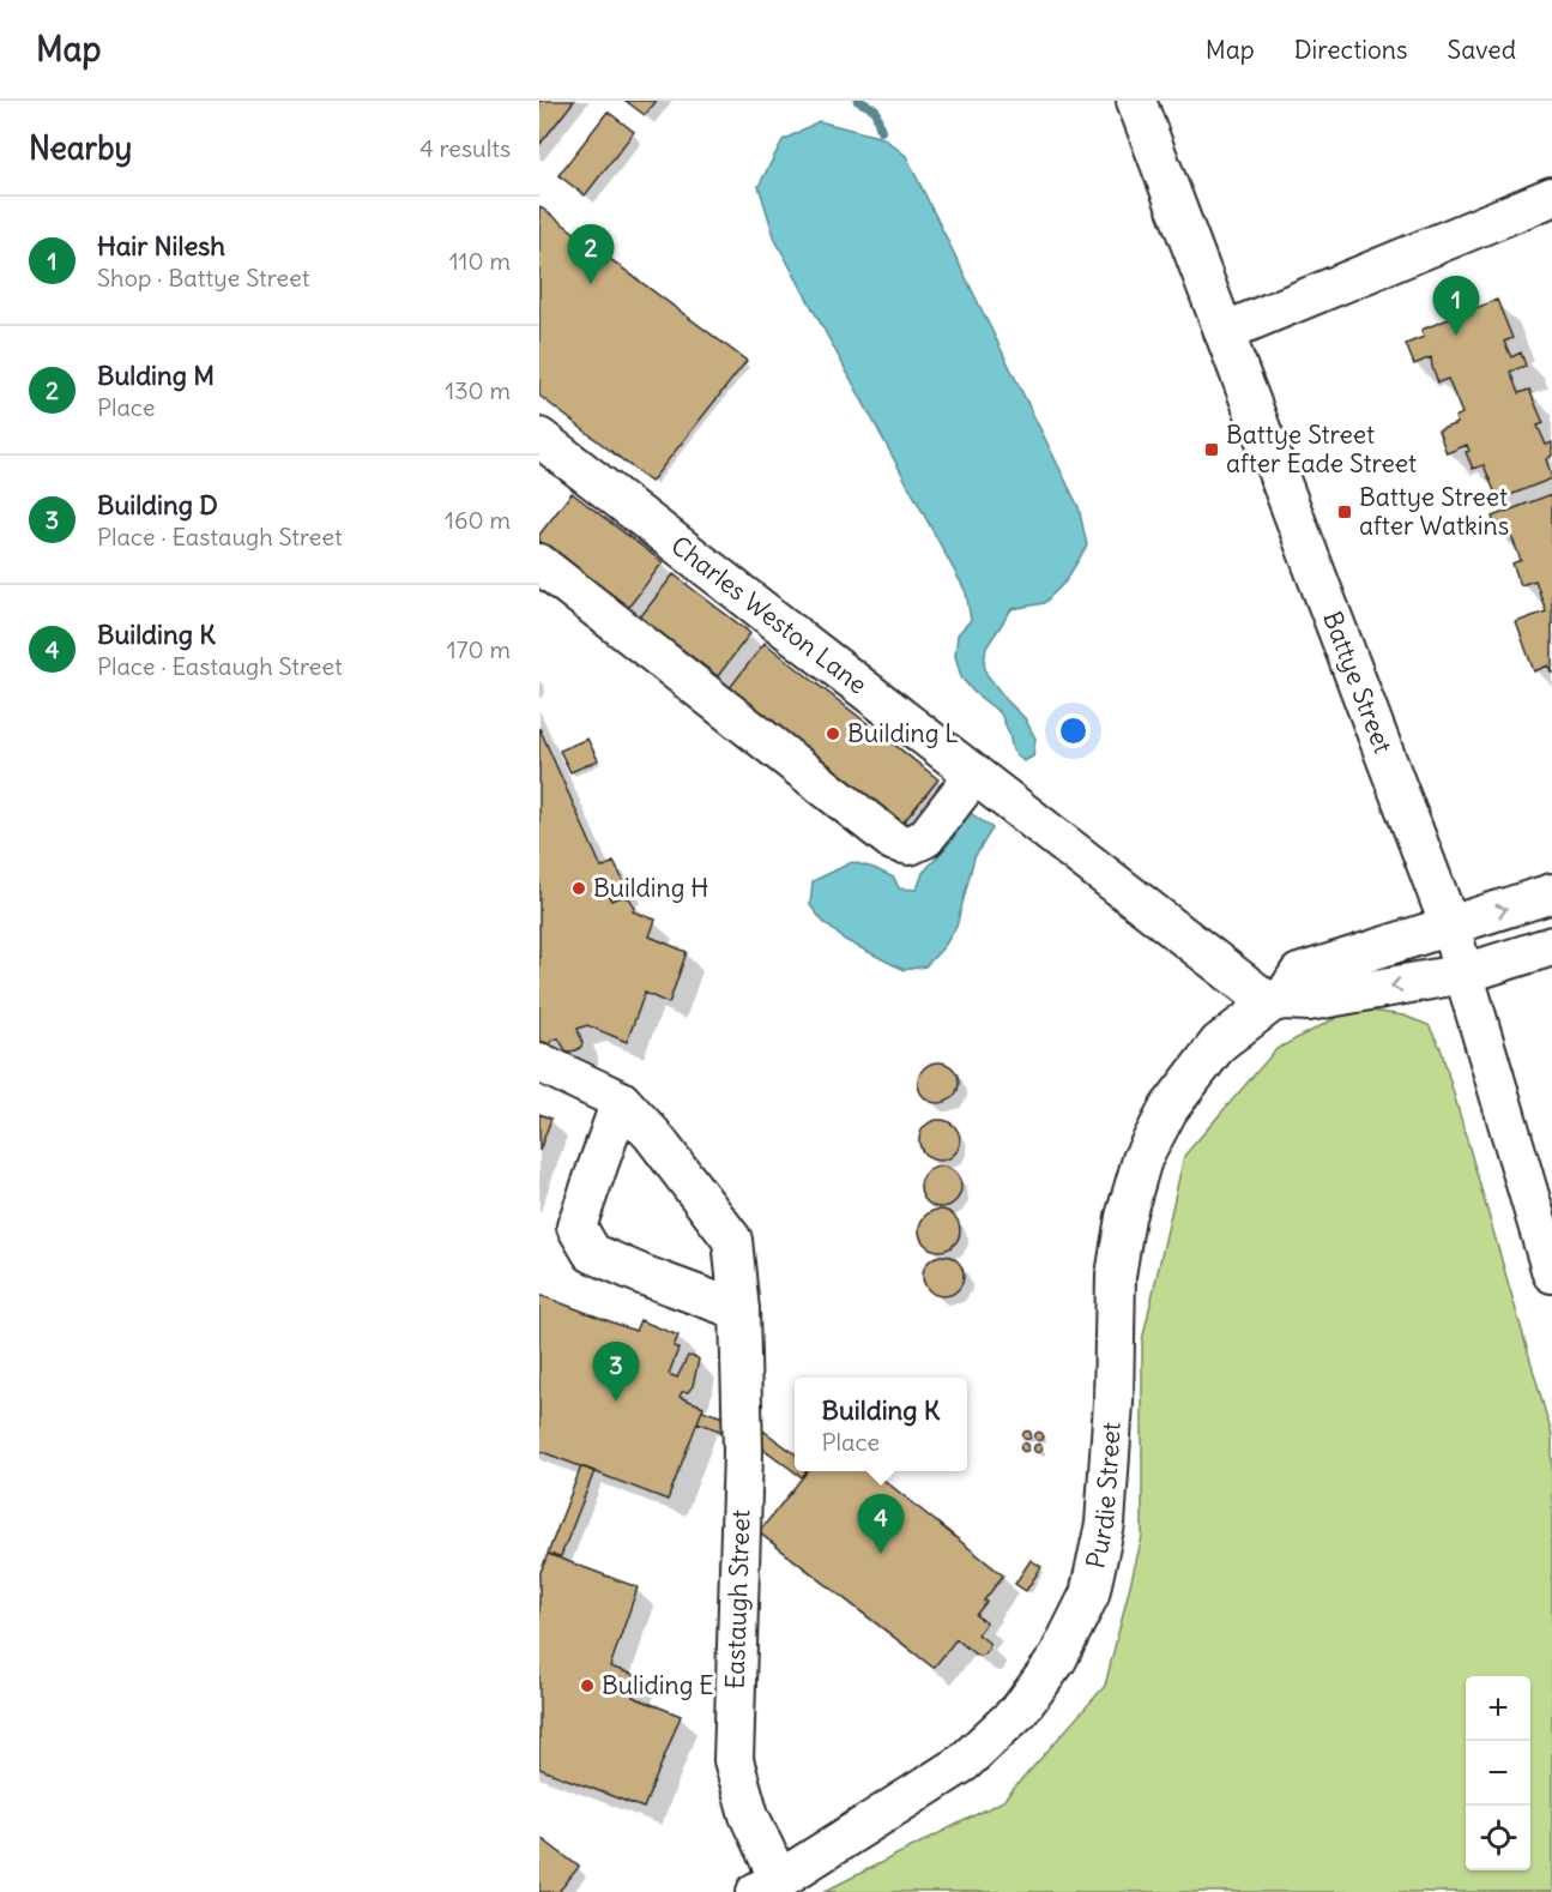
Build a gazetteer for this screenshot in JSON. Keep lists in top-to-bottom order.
{
  "streets": {
    "street": [
      "Charles Weston Lane",
      "Battye Street",
      "Purdie Street",
      "Eastaugh Street"
    ]
  },
  "crossings": [
    ["Charles Weston Lane", "Purdie Street"],
    ["Battye Street", "Purdie Street"],
    ["Purdie Street", "Eastaugh Street"]
  ],
  "places": {
    "transit": ["Battye Street after Eade Street", "Battye Street after Watkins"],
    "other": ["Building L", "Building H", "Buliding E"]
  },
  "page": {
    "header": "Map",
    "nav": ["Map", "Directions", "Saved"],
    "heading": ["Nearby", "4 results"],
    "list": [
      {
        "mark": "1",
        "name": "Hair Nilesh",
        "note": "Shop · Battye Street",
        "value": "110 m"
      },
      {
        "mark": "2",
        "name": "Bulding M",
        "note": "Place",
        "value": "130 m"
      },
      {
        "mark": "3",
        "name": "Building D",
        "note": "Place · Eastaugh Street",
        "value": "160 m"
      },
      {
        "mark": "4",
        "name": "Building K",
        "note": "Place · Eastaugh Street",
        "value": "170 m"
      }
    ],
    "pins": [
      "2",
      "1",
      "3",
      "4"
    ],
    "popup": ["Building K", "Place"],
    "map_buttons": ["+", "−"]
  }
}
